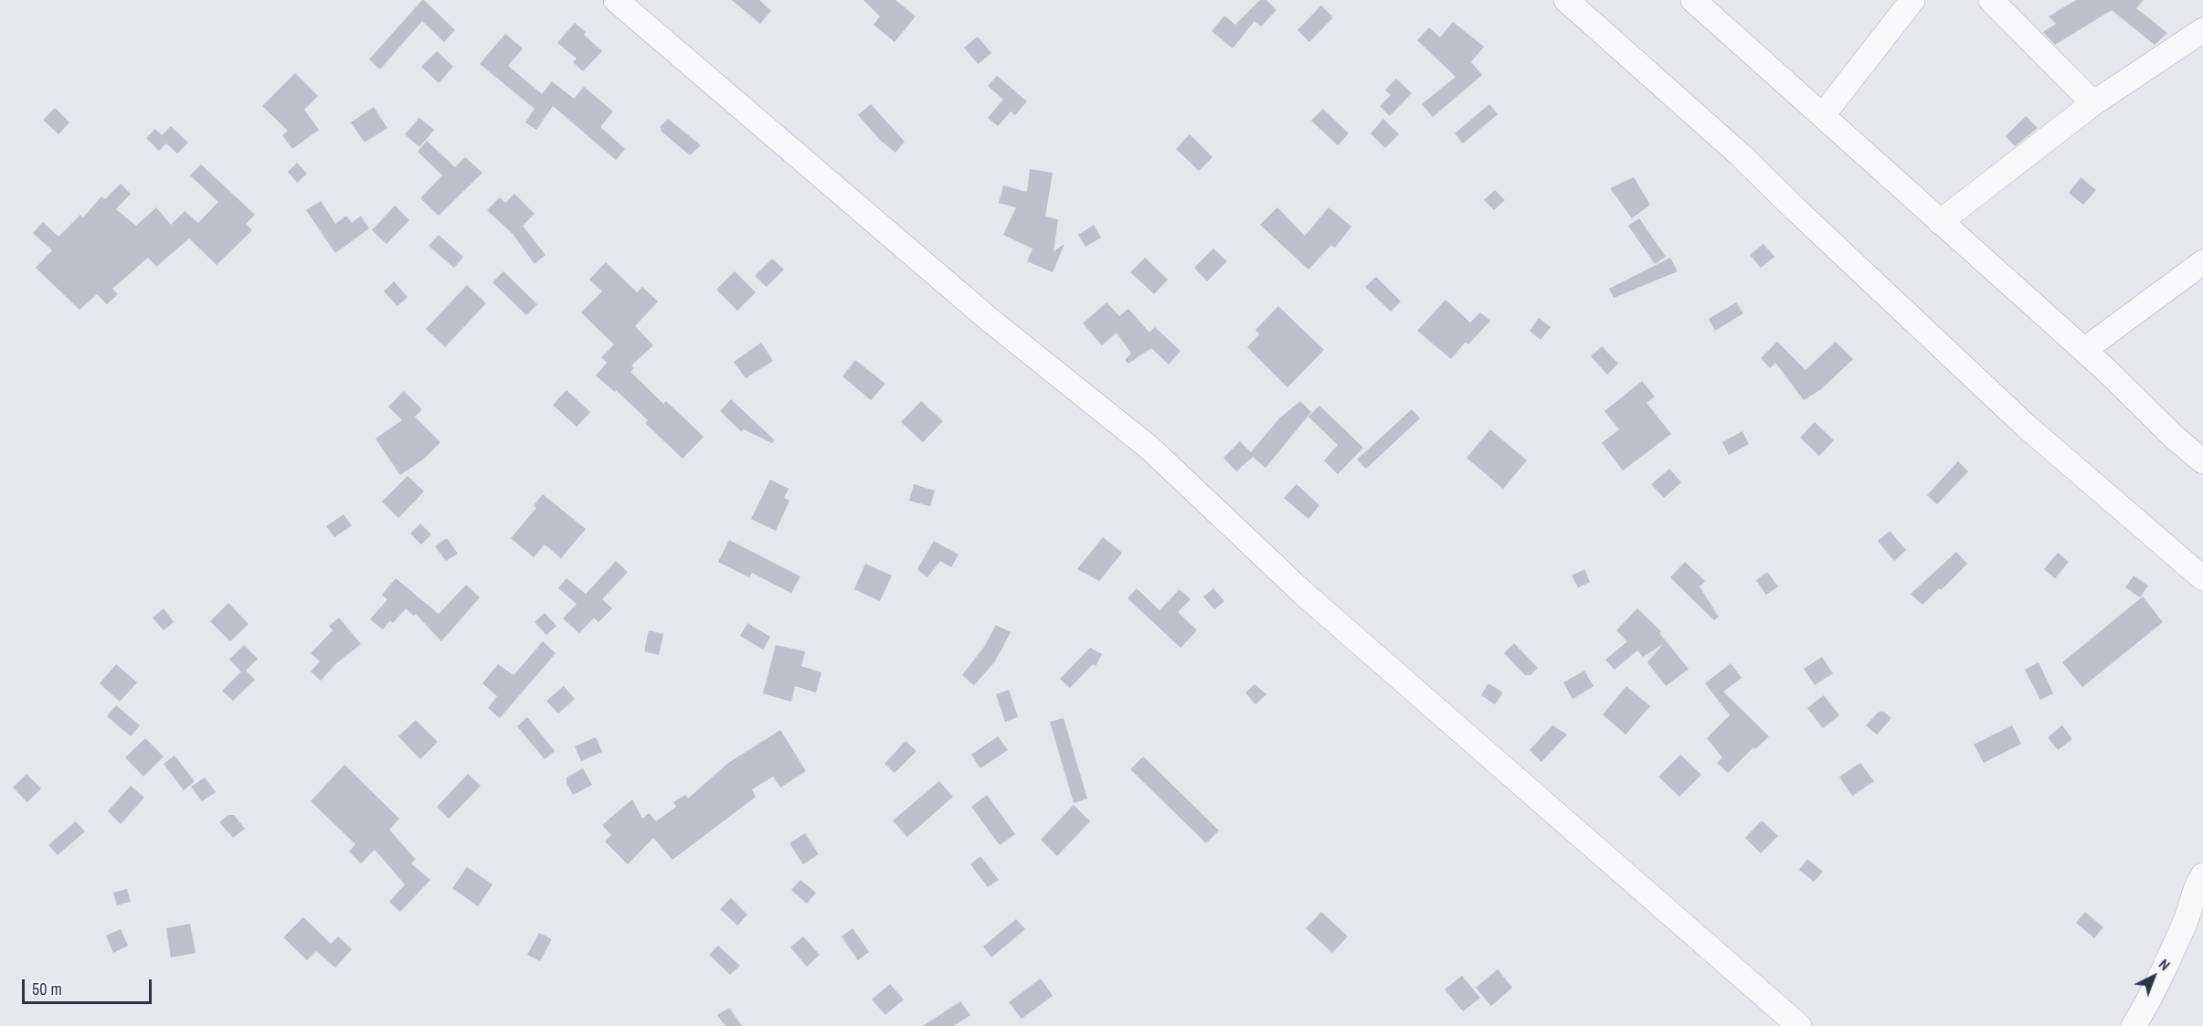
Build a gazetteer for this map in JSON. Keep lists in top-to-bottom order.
{
  "scale_bar": "50 m",
  "north": "top right"
}
